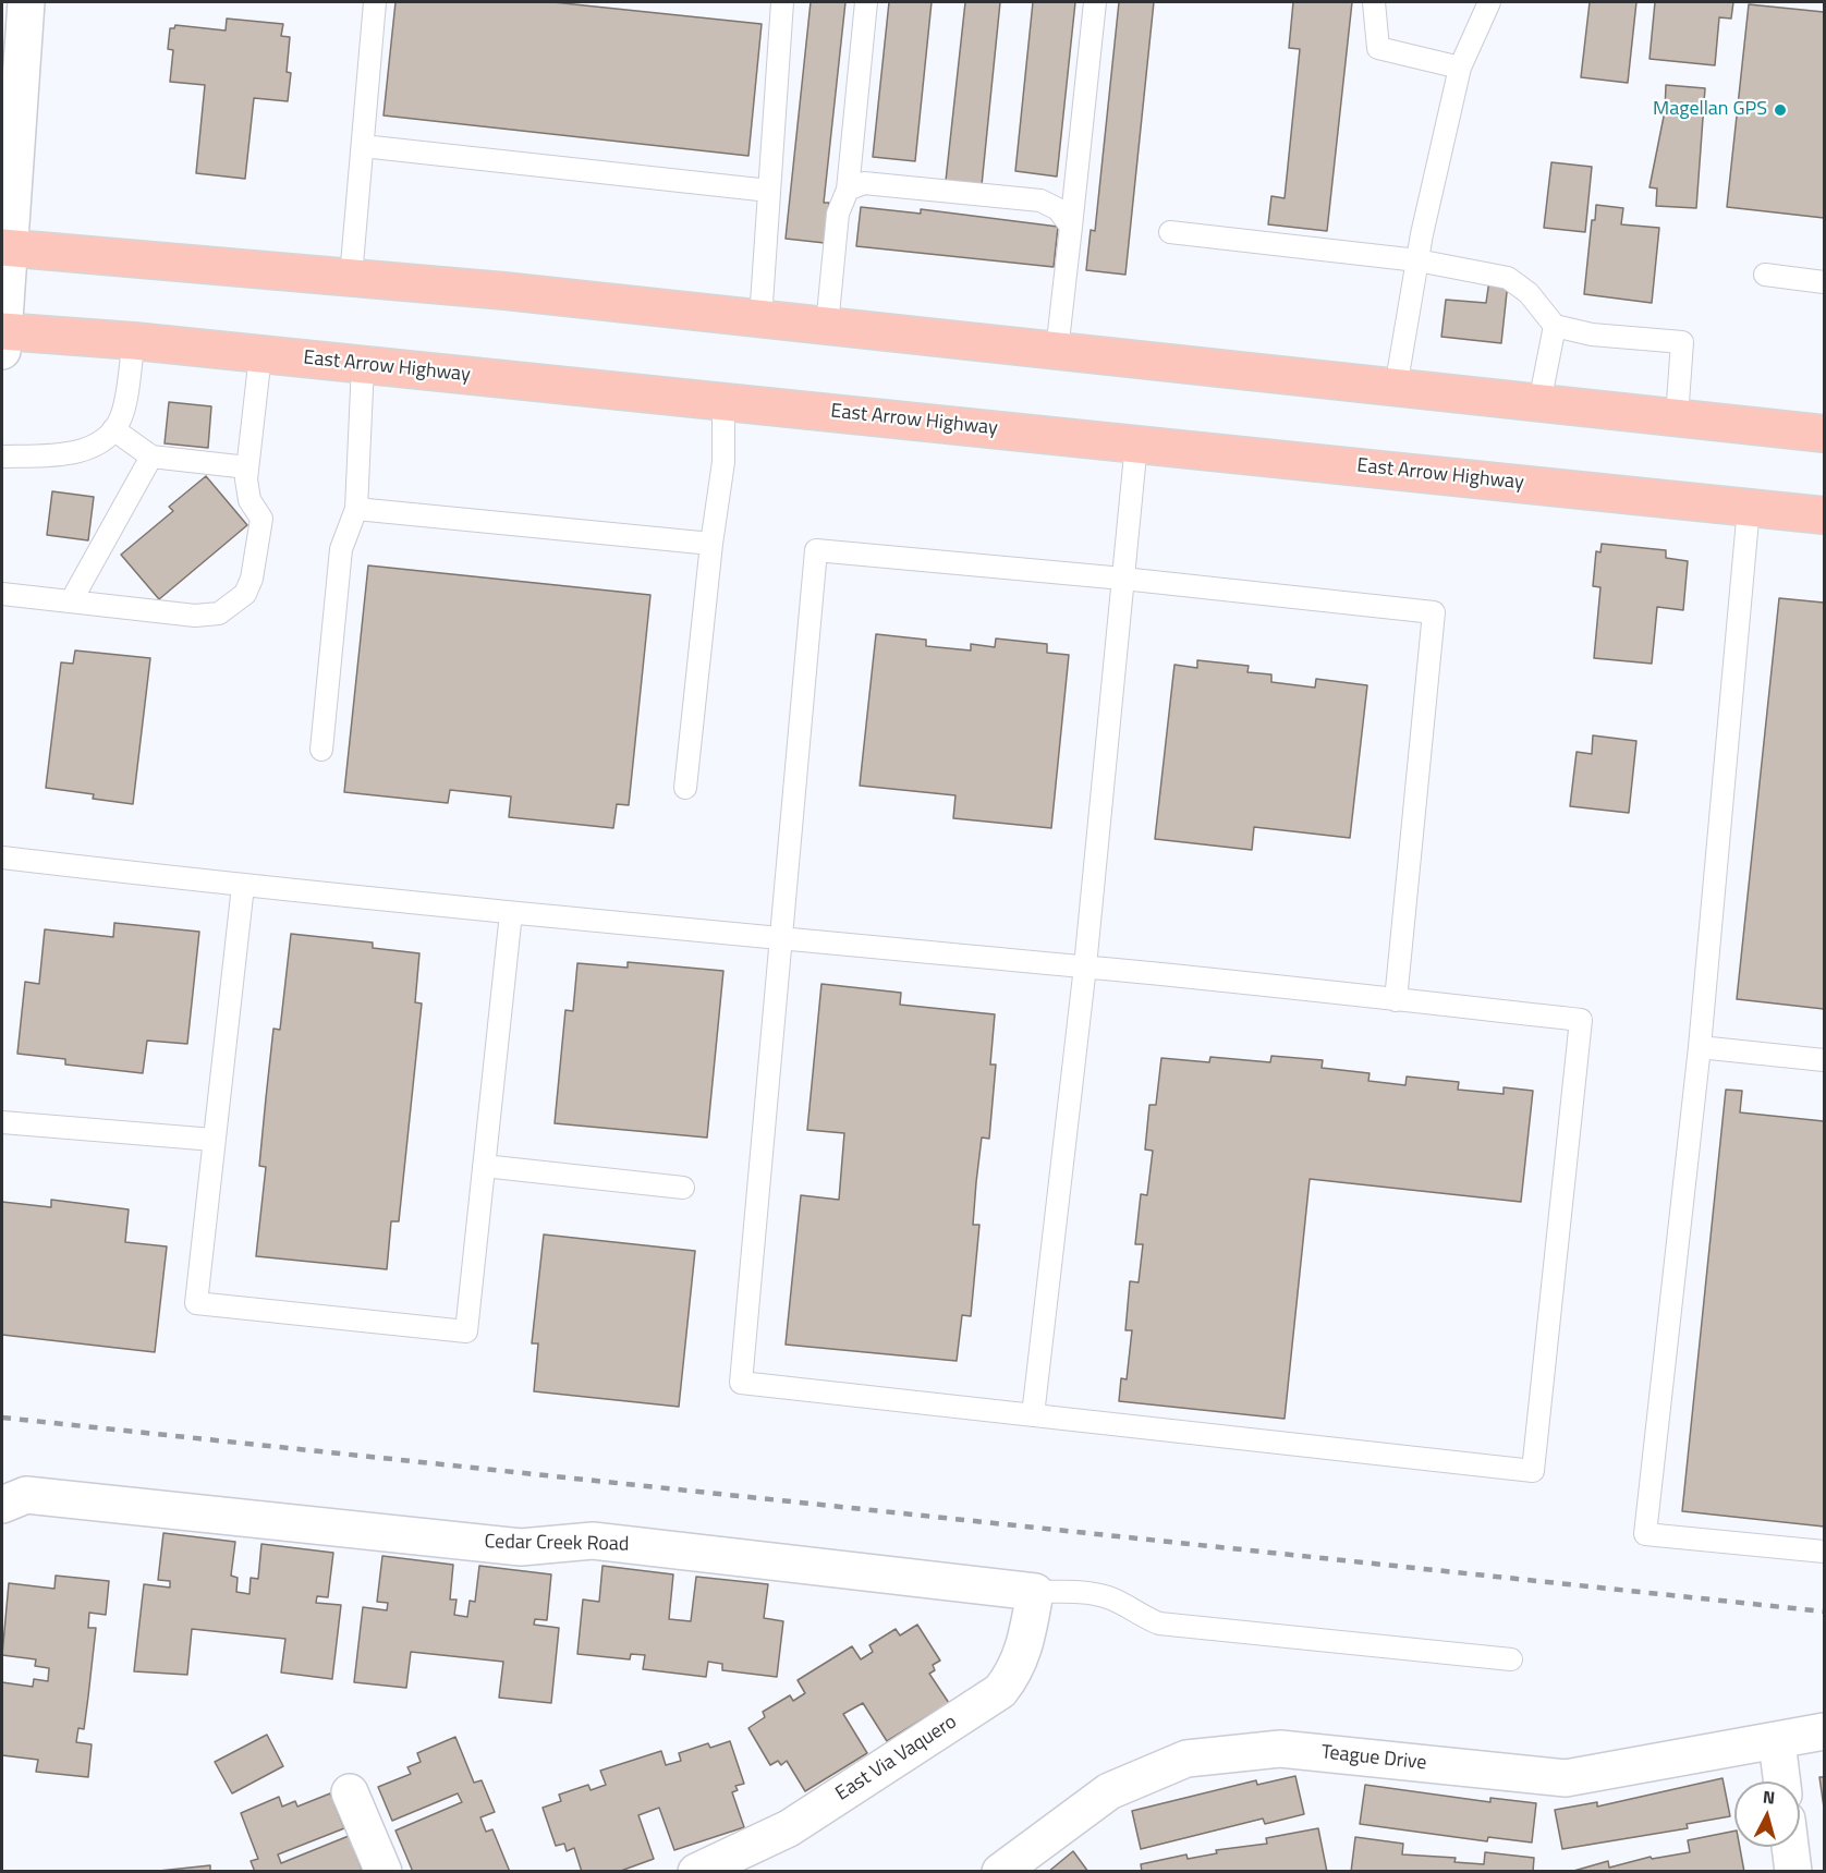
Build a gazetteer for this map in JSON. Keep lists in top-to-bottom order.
{
  "streets": {
    "main road": ["East Arrow Highway"],
    "street": ["Cedar Creek Road", "East Via Vaquero", "Teague Drive"]
  },
  "crossings": [
    ["Cedar Creek Road", "East Via Vaquero"]
  ],
  "places": ["Magellan GPS"],
  "north": "top"
}
